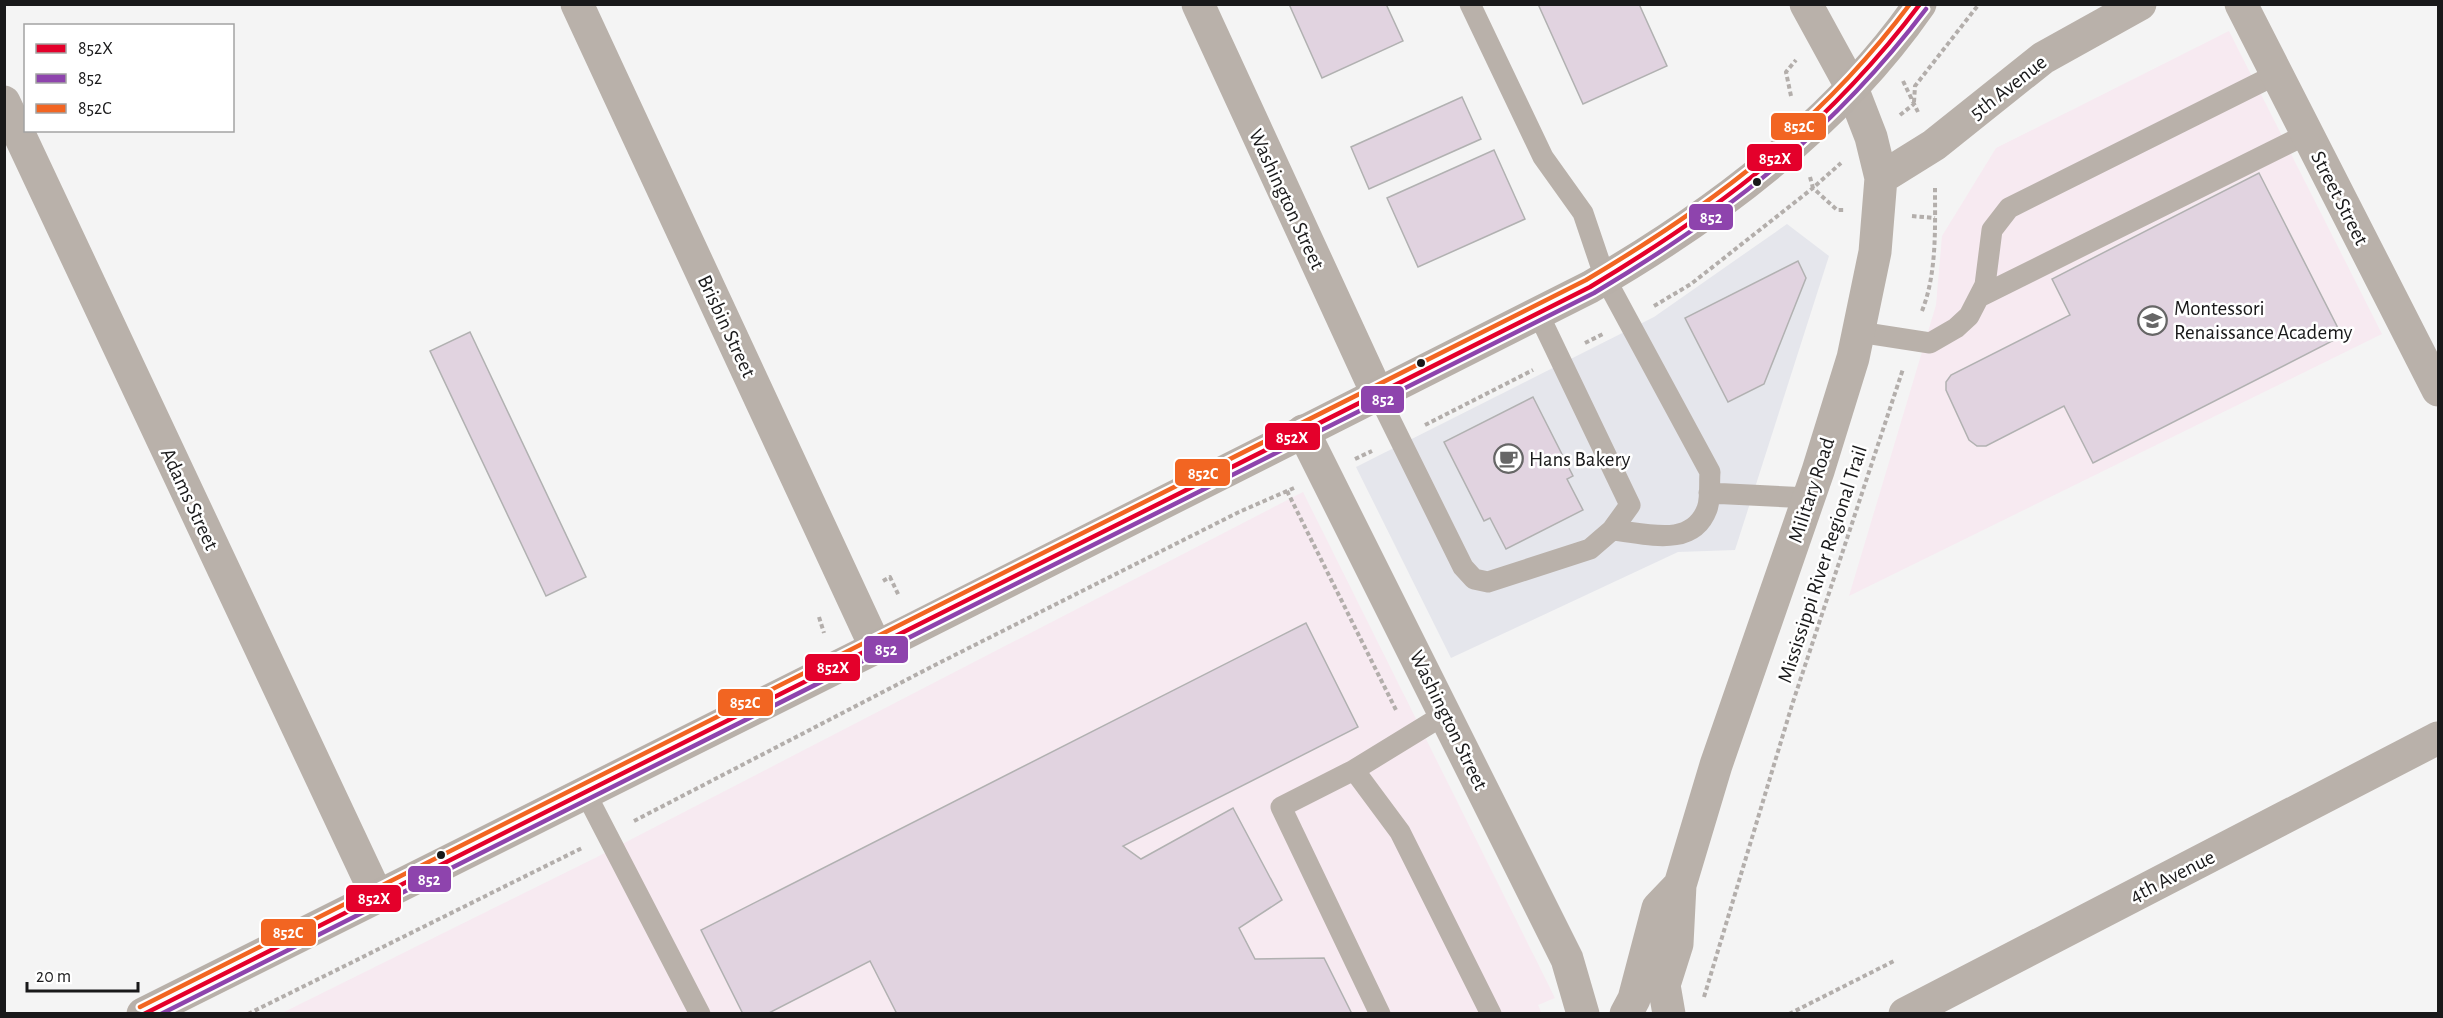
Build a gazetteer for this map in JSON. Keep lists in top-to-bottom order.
{
  "streets": {
    "street": [
      "5th Avenue",
      "Street Street",
      "Washington Street",
      "Brisbin Street",
      "Military Road",
      "Adams Street",
      "4th Avenue"
    ],
    "path": ["Mississippi River Regional Trail"]
  },
  "crossings": [
    ["5th Avenue", "Military Road"],
    ["5th Avenue", "Mississippi River Regional Trail"]
  ],
  "places": {
    "school or university": ["Montessori Renaissance Academy"],
    "cafe": ["Hans Bakery"]
  },
  "lines": ["transit line 852X", "transit line 852C", "transit line 852"],
  "legend": ["852X", "852", "852C"],
  "scale_bar": "20 m"
}
